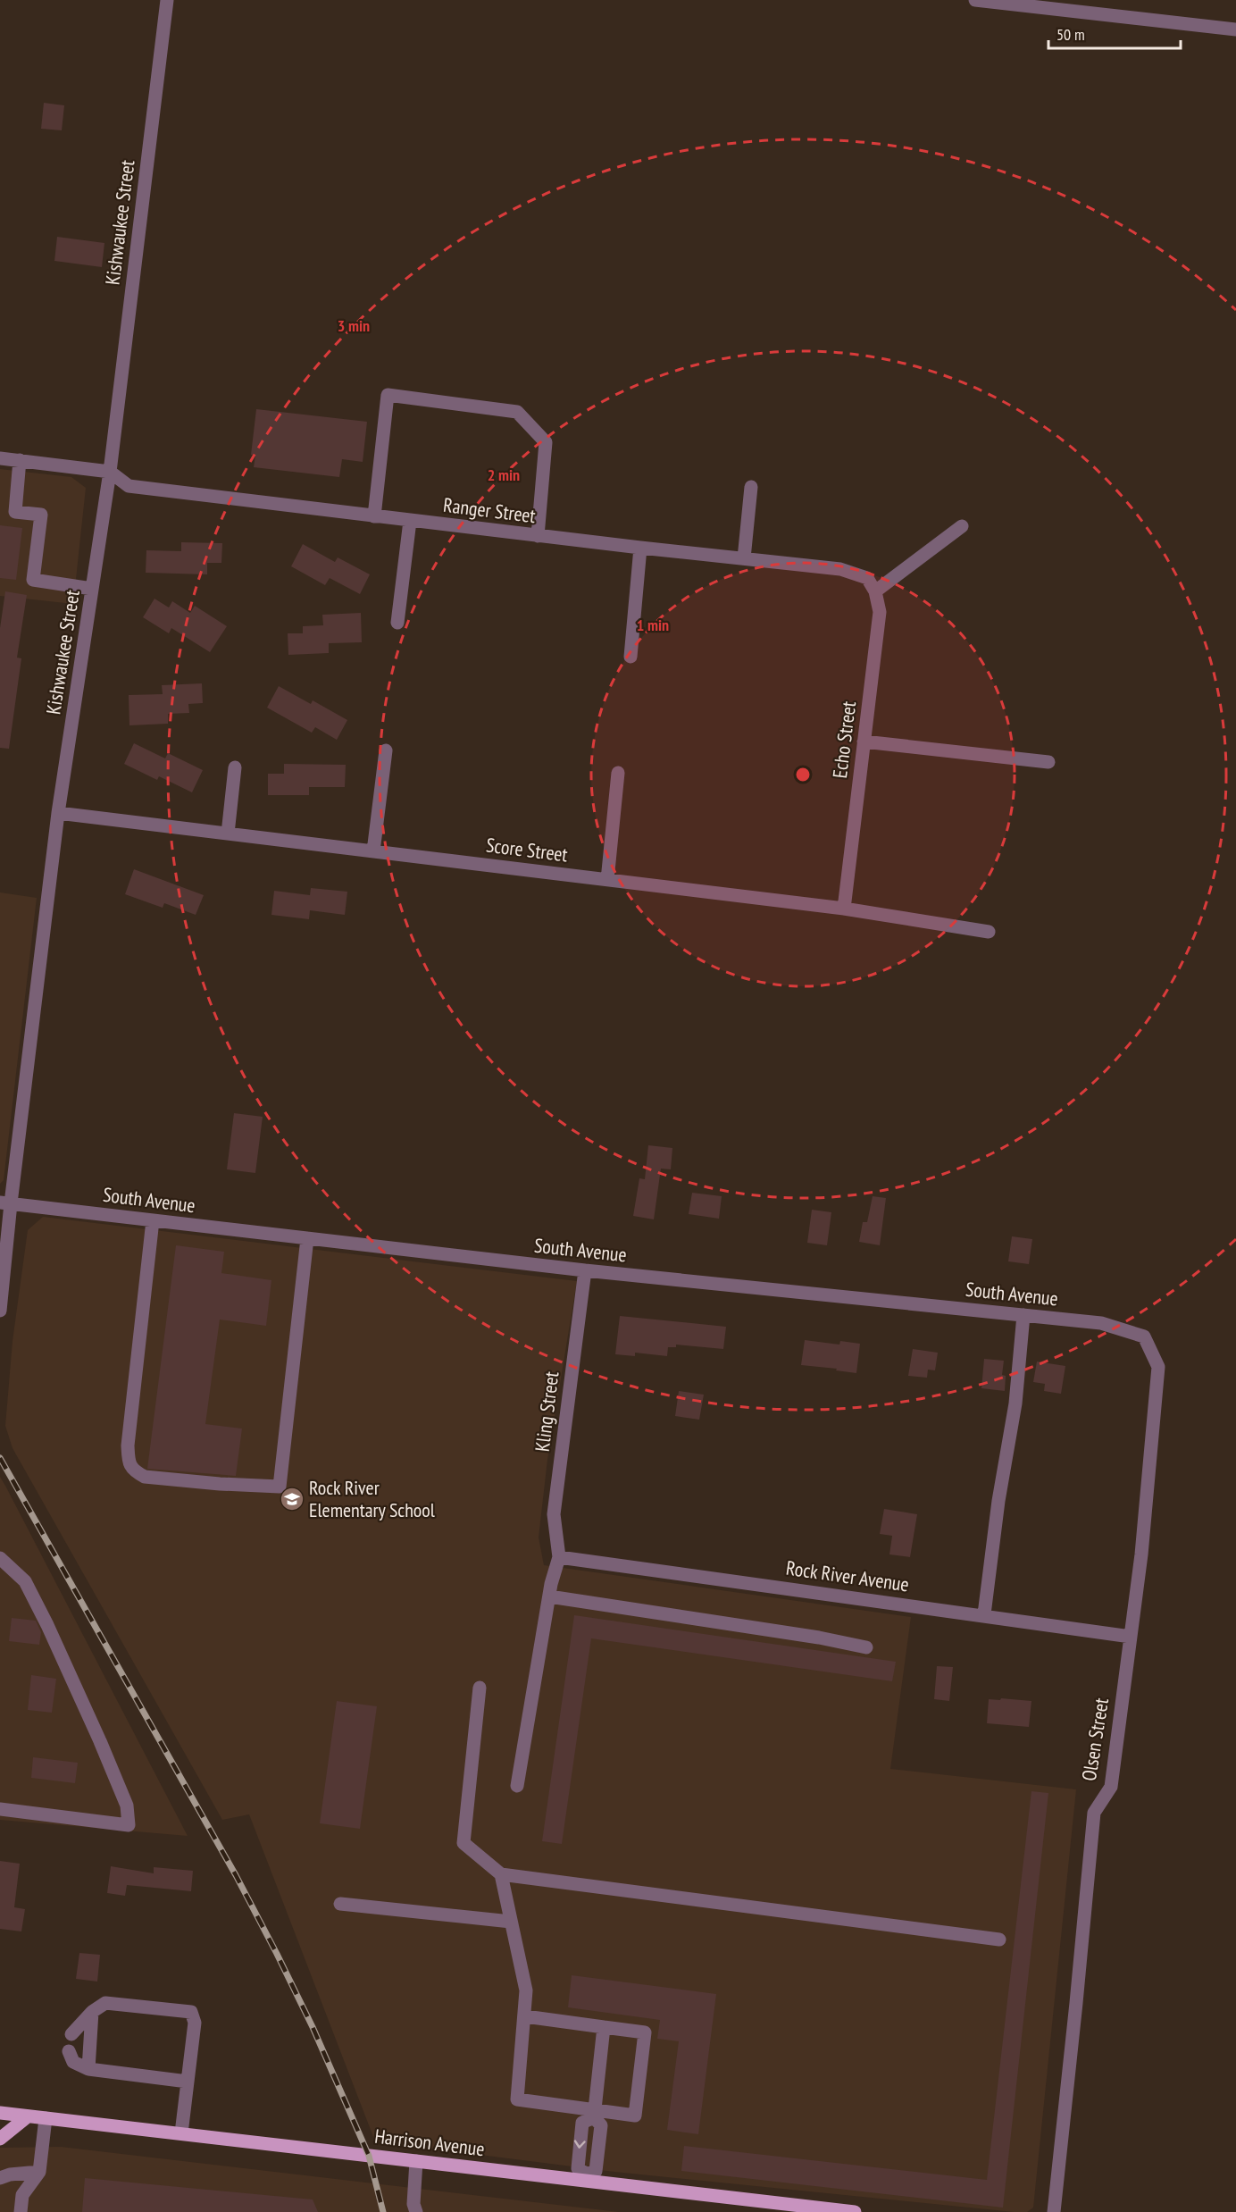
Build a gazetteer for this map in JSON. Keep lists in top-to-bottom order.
{
  "streets": {
    "main road": ["Harrison Avenue"],
    "street": [
      "Kishwaukee Street",
      "Ranger Street",
      "Echo Street",
      "Score Street",
      "South Avenue",
      "Kling Street",
      "Rock River Avenue",
      "Olsen Street"
    ]
  },
  "crossings": [
    ["Kishwaukee Street", "Ranger Street"],
    ["Kishwaukee Street", "Score Street"],
    ["Kishwaukee Street", "South Avenue"],
    ["Ranger Street", "Echo Street"],
    ["Echo Street", "Score Street"],
    ["South Avenue", "Kling Street"],
    ["South Avenue", "Olsen Street"],
    ["Kling Street", "Rock River Avenue"],
    ["Rock River Avenue", "Olsen Street"]
  ],
  "places": {
    "school or university": ["Rock River Elementary School"]
  },
  "scale_bar": "50 m",
  "rings": ["3 min", "2 min", "1 min"]
}
